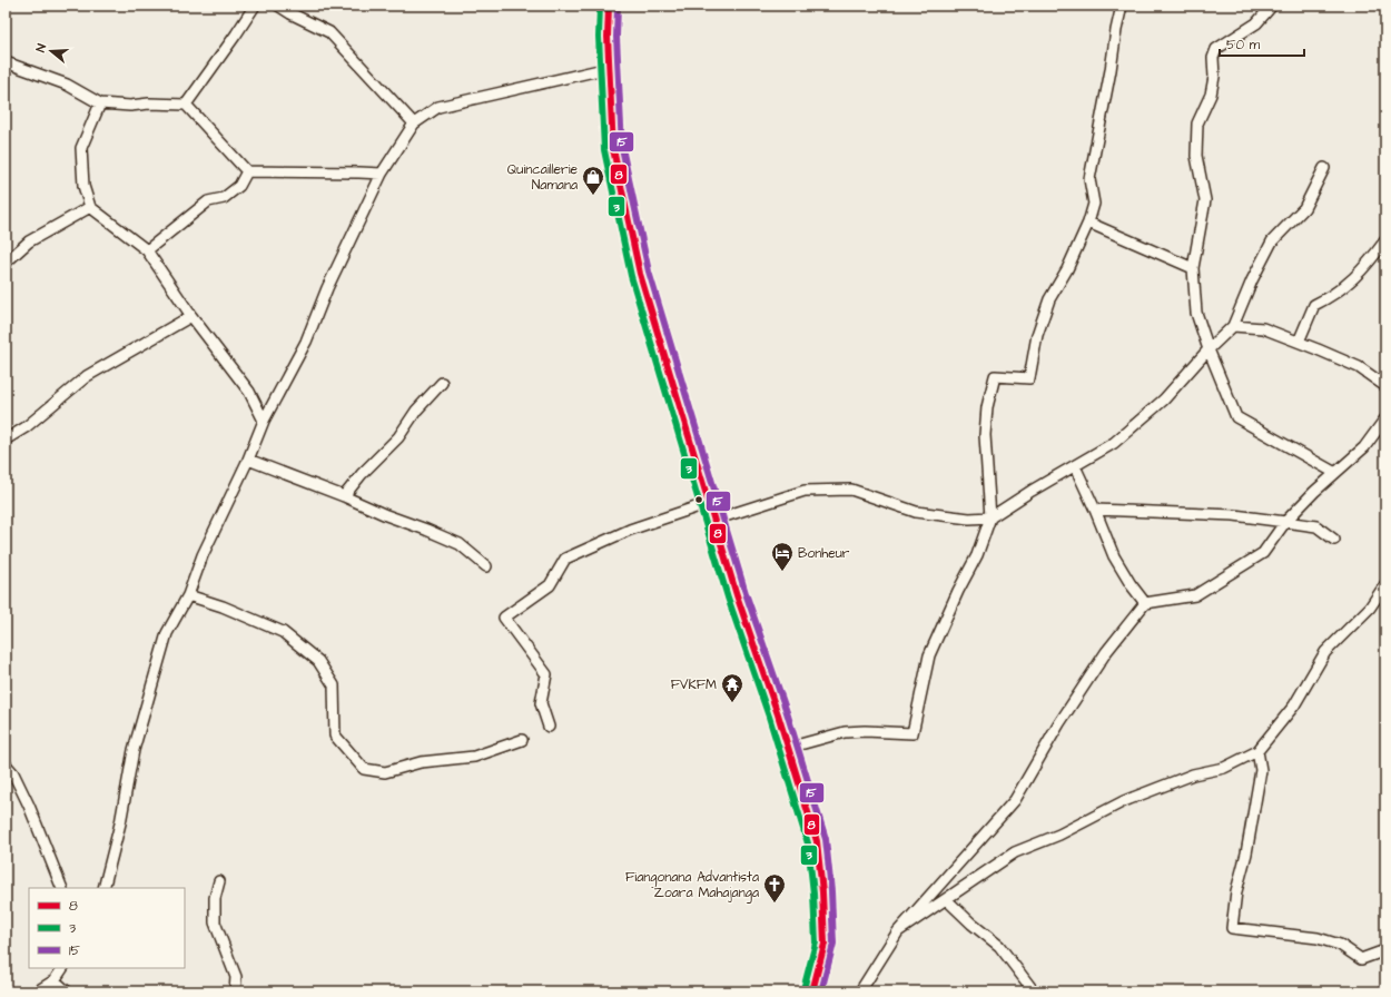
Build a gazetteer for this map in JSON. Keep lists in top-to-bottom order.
{
  "places": {
    "shop": ["Quincaillerie Namana"],
    "hotel": ["Bonheur"],
    "temple": ["FVKFM"],
    "church": ["Fiangonana Advantista Zoara Mahajanga"]
  },
  "lines": ["transit line 8", "transit line 3", "transit line 15"],
  "legend": ["8", "3", "15"],
  "scale_bar": "50 m",
  "north": "left"
}
